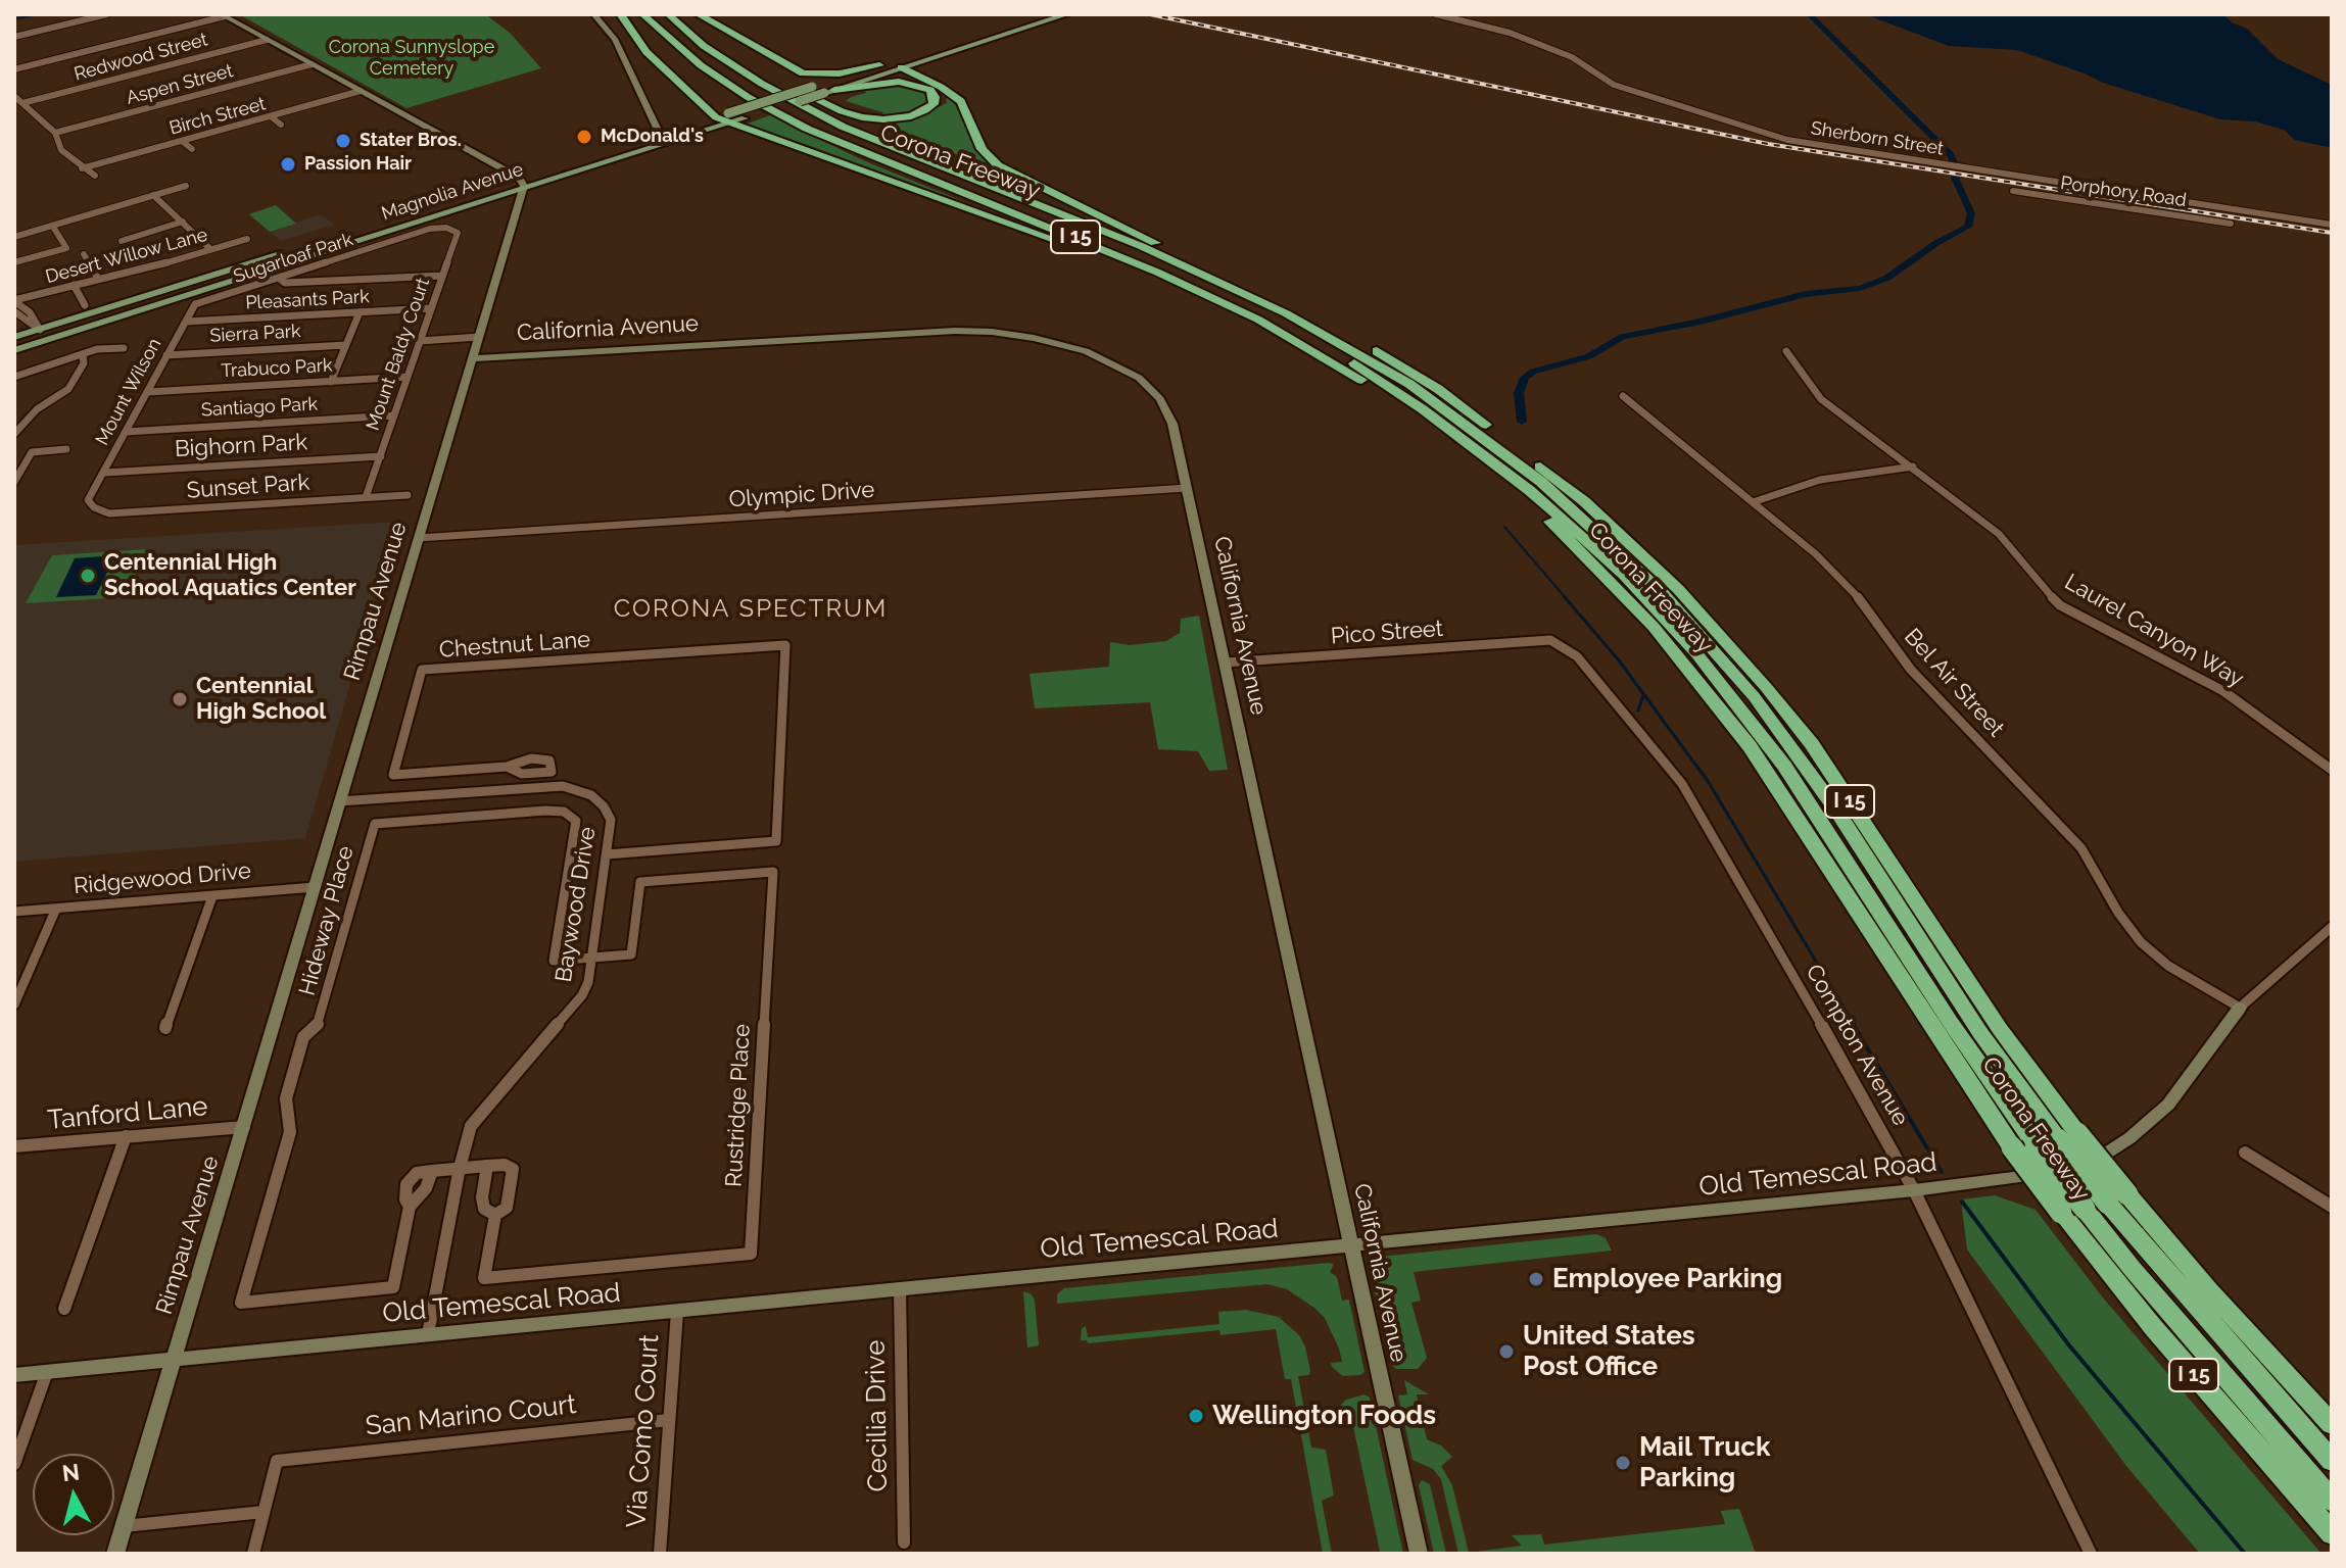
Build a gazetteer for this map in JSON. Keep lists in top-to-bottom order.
{
  "streets": {
    "highway": ["Corona Freeway", "I 15"],
    "main road": [
      "Magnolia Avenue",
      "California Avenue",
      "Rimpau Avenue",
      "Old Temescal Road"
    ],
    "street": [
      "Redwood Street",
      "Aspen Street",
      "Birch Street",
      "Sherborn Street",
      "Porphory Road",
      "Desert Willow Lane",
      "Sugarloaf Park",
      "Pleasants Park",
      "Sierra Park",
      "Mount Baldy Court",
      "Trabuco Park",
      "Mount Wilson",
      "Santiago Park",
      "Bighorn Park",
      "Sunset Park",
      "Olympic Drive",
      "Laurel Canyon Way",
      "Pico Street",
      "Chestnut Lane",
      "Bel Air Street",
      "Ridgewood Drive",
      "Baywood Drive",
      "Hideway Place",
      "Compton Avenue",
      "Rustridge Place",
      "Tanford Lane",
      "San Marino Court",
      "Cecilia Drive",
      "Via Como Court"
    ]
  },
  "crossings": [
    ["Magnolia Avenue", "Rimpau Avenue"],
    ["Sugarloaf Park", "Mount Baldy Court"],
    ["Sugarloaf Park", "Mount Wilson"],
    ["Pleasants Park", "Mount Baldy Court"],
    ["Pleasants Park", "Mount Wilson"],
    ["California Avenue", "Olympic Drive"],
    ["California Avenue", "Rimpau Avenue"],
    ["California Avenue", "Pico Street"],
    ["California Avenue", "Old Temescal Road"],
    ["Sierra Park", "Mount Wilson"],
    ["Mount Baldy Court", "Trabuco Park"],
    ["Mount Baldy Court", "Santiago Park"],
    ["Mount Baldy Court", "Bighorn Park"],
    ["Mount Baldy Court", "Sunset Park"],
    ["Trabuco Park", "Mount Wilson"],
    ["Mount Wilson", "Santiago Park"],
    ["Mount Wilson", "Bighorn Park"],
    ["Mount Wilson", "Sunset Park"],
    ["Olympic Drive", "Rimpau Avenue"],
    ["Rimpau Avenue", "Ridgewood Drive"],
    ["Rimpau Avenue", "Baywood Drive"],
    ["Rimpau Avenue", "Tanford Lane"],
    ["Rimpau Avenue", "Old Temescal Road"],
    ["Pico Street", "Compton Avenue"],
    ["Chestnut Lane", "Baywood Drive"],
    ["Bel Air Street", "Old Temescal Road"],
    ["Baywood Drive", "Hideway Place"],
    ["Baywood Drive", "Rustridge Place"],
    ["Baywood Drive", "Old Temescal Road"],
    ["Hideway Place", "Rustridge Place"],
    ["Compton Avenue", "Old Temescal Road"],
    ["Old Temescal Road", "Cecilia Drive"],
    ["Old Temescal Road", "Via Como Court"],
    ["San Marino Court", "Via Como Court"]
  ],
  "districts": ["CORONA SPECTRUM"],
  "parks": ["Corona Sunnyslope Cemetery"],
  "places": [
    "McDonald's",
    "Stater Bros.",
    "Passion Hair",
    "Centennial High School Aquatics Center",
    "Centennial High School",
    "Employee Parking",
    "United States Post Office",
    "Wellington Foods",
    "Mail Truck Parking"
  ],
  "north": "top"
}
